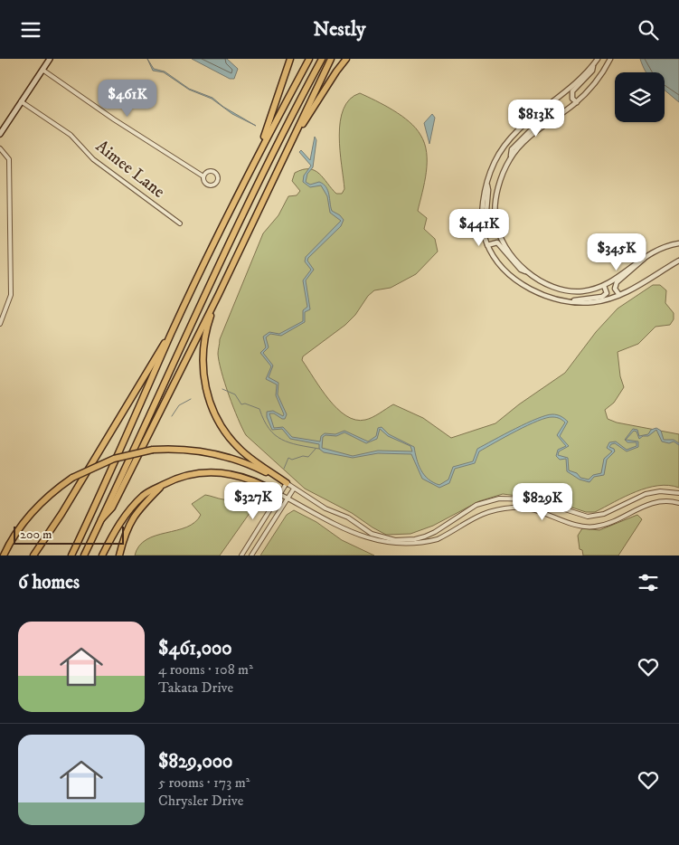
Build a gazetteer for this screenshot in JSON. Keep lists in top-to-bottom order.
{
  "streets": {
    "street": ["Aimee Lane"]
  },
  "scale_bar": "200 m",
  "page": {
    "header": "Nestly",
    "price": [
      "$461K",
      "$813K",
      "$441K",
      "$345K",
      "$327K",
      "$829K"
    ],
    "scale": "200 m",
    "heading": "6 homes",
    "list": [
      {
        "name": "$461,000",
        "note": "4 rooms · 108 m² · Takata Drive"
      },
      {
        "name": "$829,000",
        "note": "5 rooms · 173 m² · Chrysler Drive"
      }
    ]
  }
}
